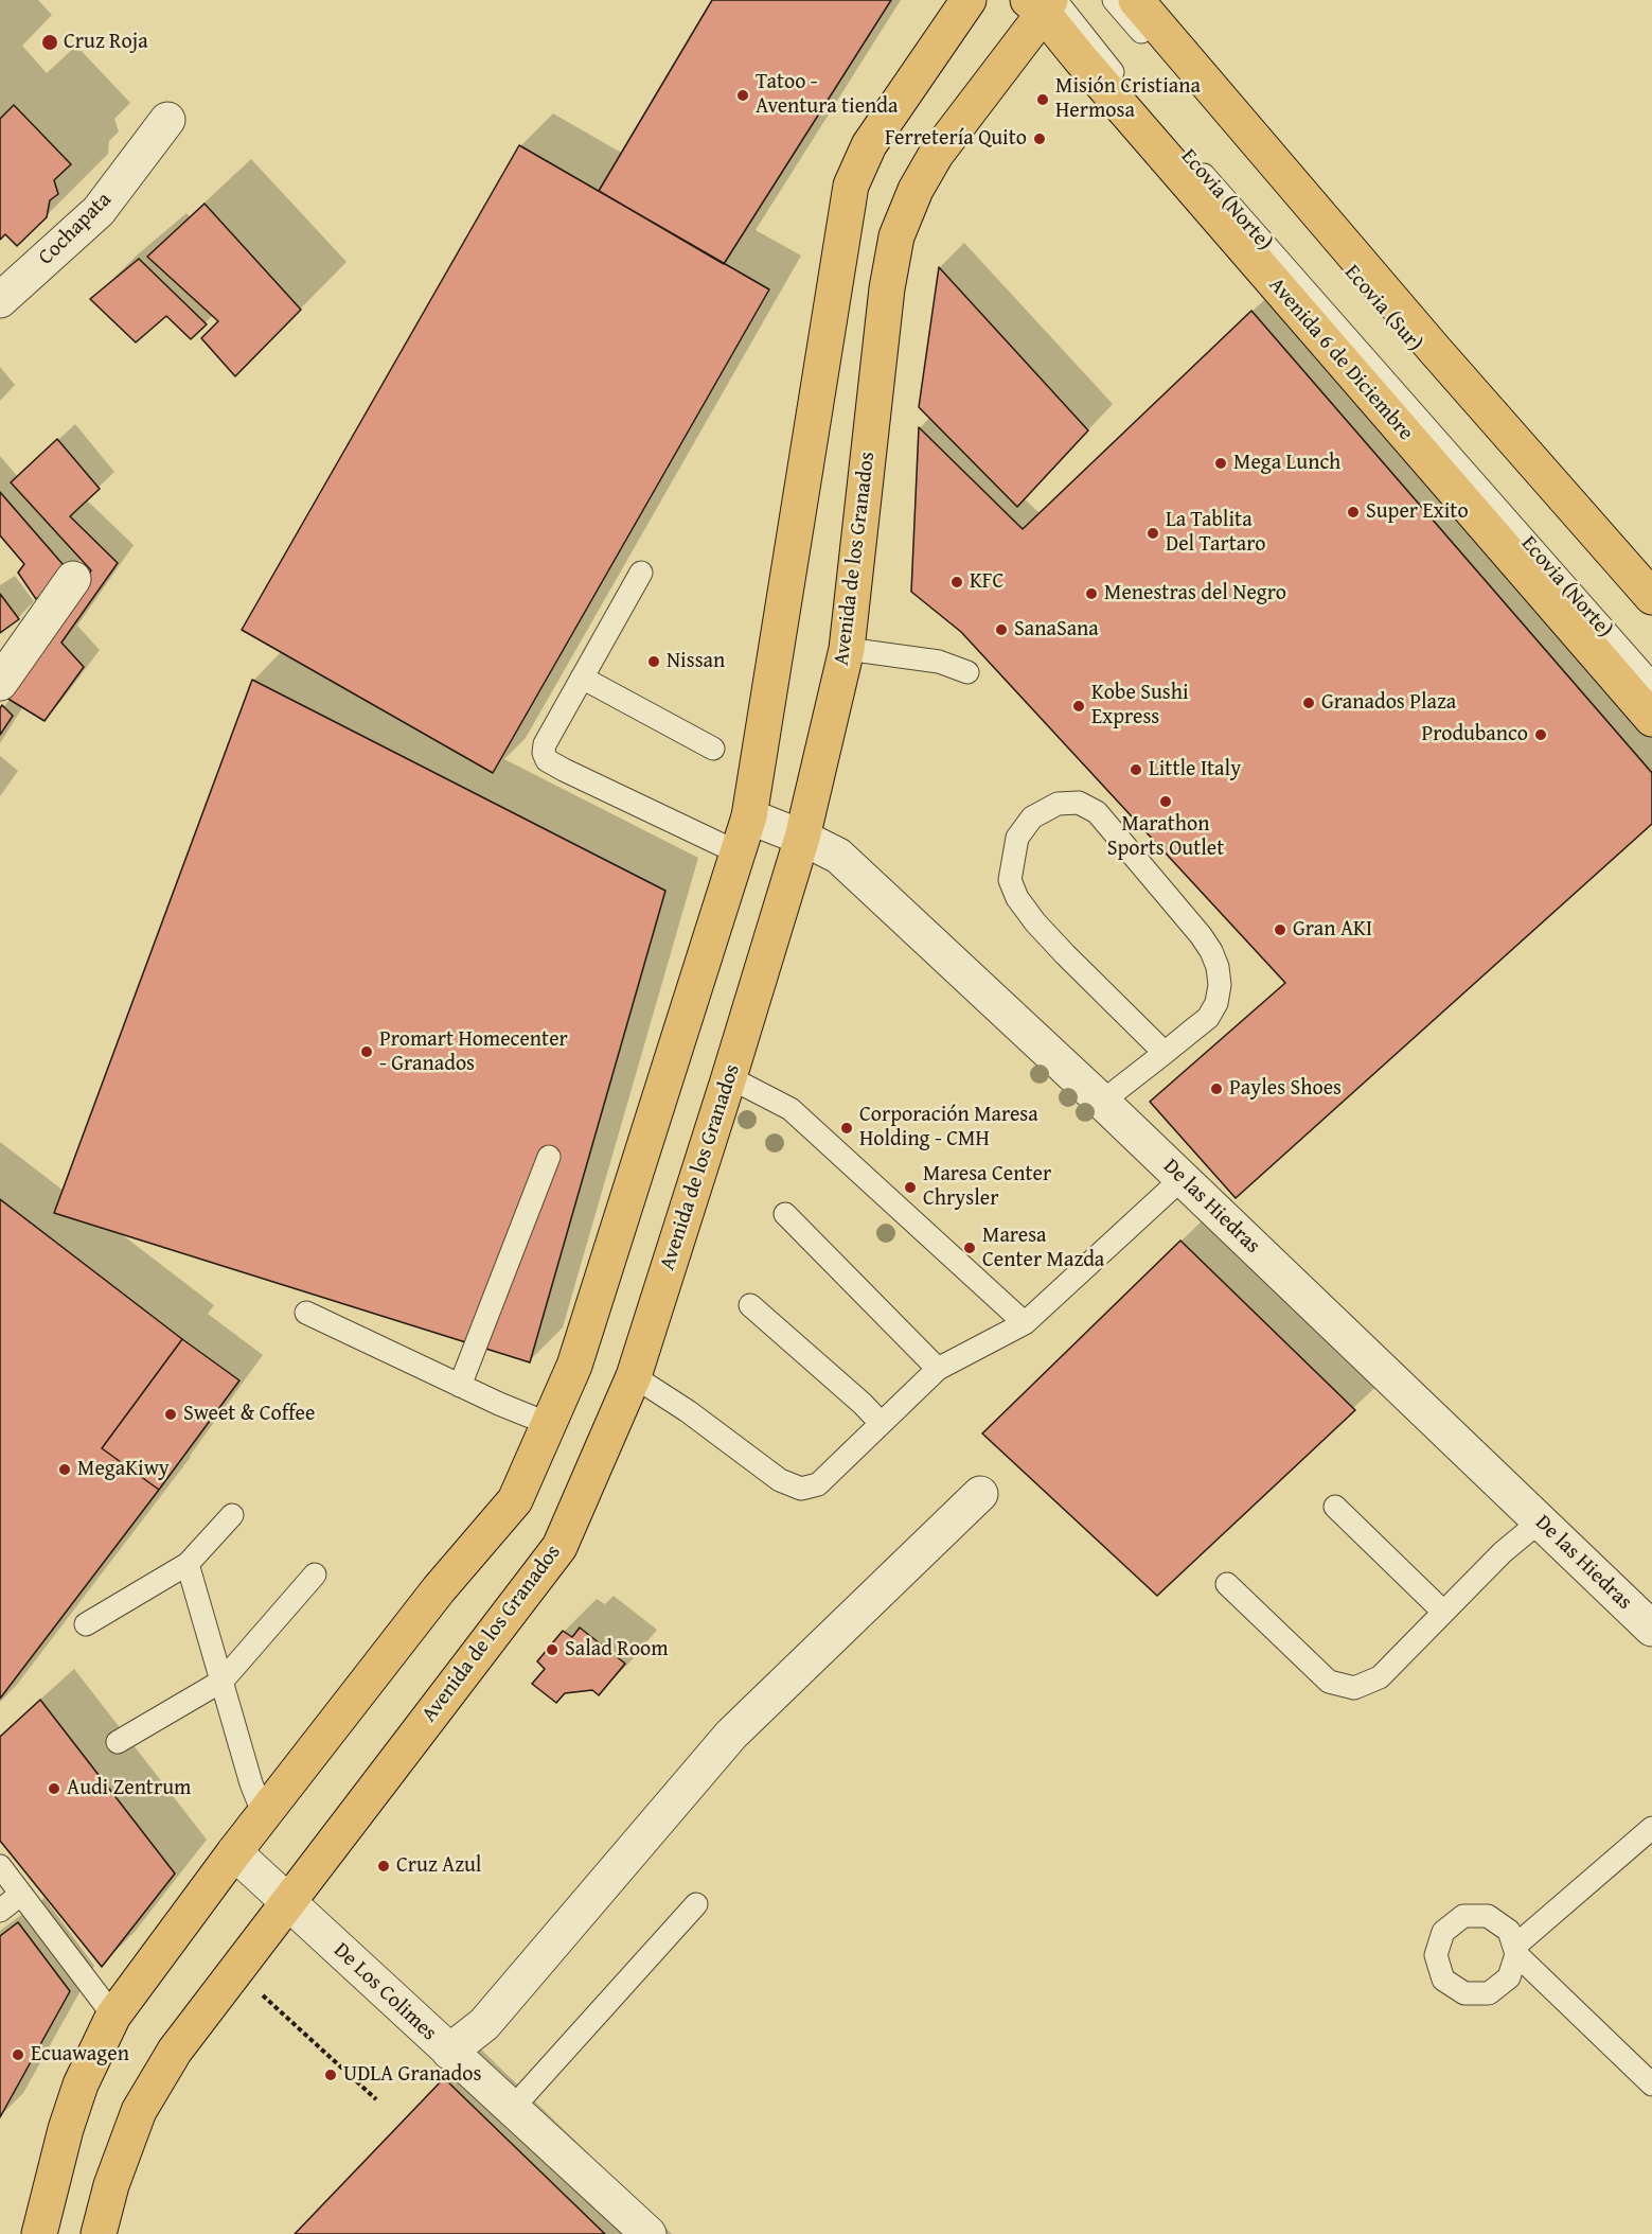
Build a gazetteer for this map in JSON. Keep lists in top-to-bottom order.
{
  "streets": {
    "main road": ["Avenida 6 de Diciembre", "Avenida de los Granados"],
    "street": ["Cochapata", "De las Hiedras", "De Los Colimes"],
    "lane": ["Ecovia (Norte)", "Ecovia (Sur)"]
  },
  "crossings": [
    ["Ecovia (Norte)", "Avenida 6 de Diciembre"],
    ["Ecovia (Norte)", "Avenida de los Granados"],
    ["Avenida 6 de Diciembre", "Avenida de los Granados"],
    ["Avenida de los Granados", "De las Hiedras"],
    ["Avenida de los Granados", "De Los Colimes"]
  ],
  "places": [
    "Cruz Roja",
    "Tatoo - Aventura tienda",
    "Misión Cristiana Hermosa",
    "Ferretería Quito",
    "Mega Lunch",
    "Super Exito",
    "La Tablita Del Tartaro",
    "KFC",
    "Menestras del Negro",
    "SanaSana",
    "Nissan",
    "Granados Plaza",
    "Kobe Sushi Express",
    "Produbanco",
    "Little Italy",
    "Marathon Sports Outlet",
    "Gran AKI",
    "Promart Homecenter - Granados",
    "Payles Shoes",
    "Corporación Maresa Holding - CMH",
    "Maresa Center Chrysler",
    "Maresa Center Mazda",
    "Sweet & Coffee",
    "MegaKiwy",
    "Salad Room",
    "Audi Zentrum",
    "Cruz Azul",
    "Ecuawagen",
    "UDLA Granados"
  ]
}
